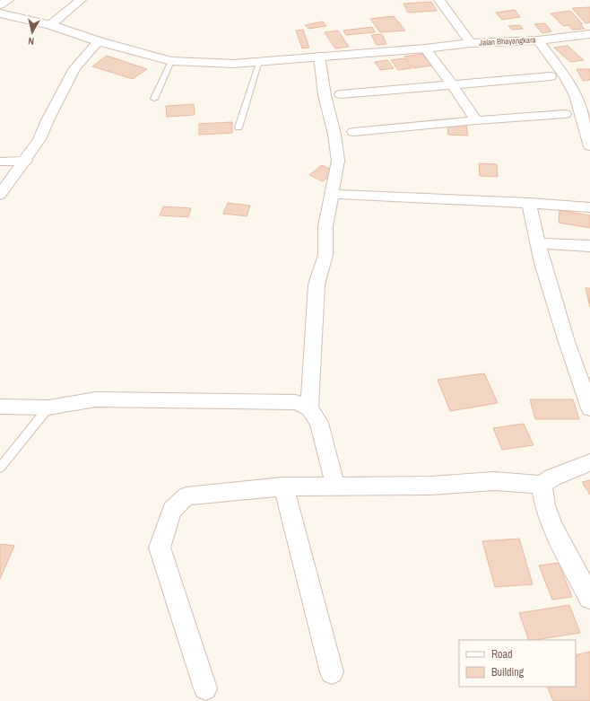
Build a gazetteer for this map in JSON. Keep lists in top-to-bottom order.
{
  "streets": {
    "street": ["Jalan Bhayangkara"]
  },
  "legend": ["Road", "Building"],
  "north": "bottom"
}
